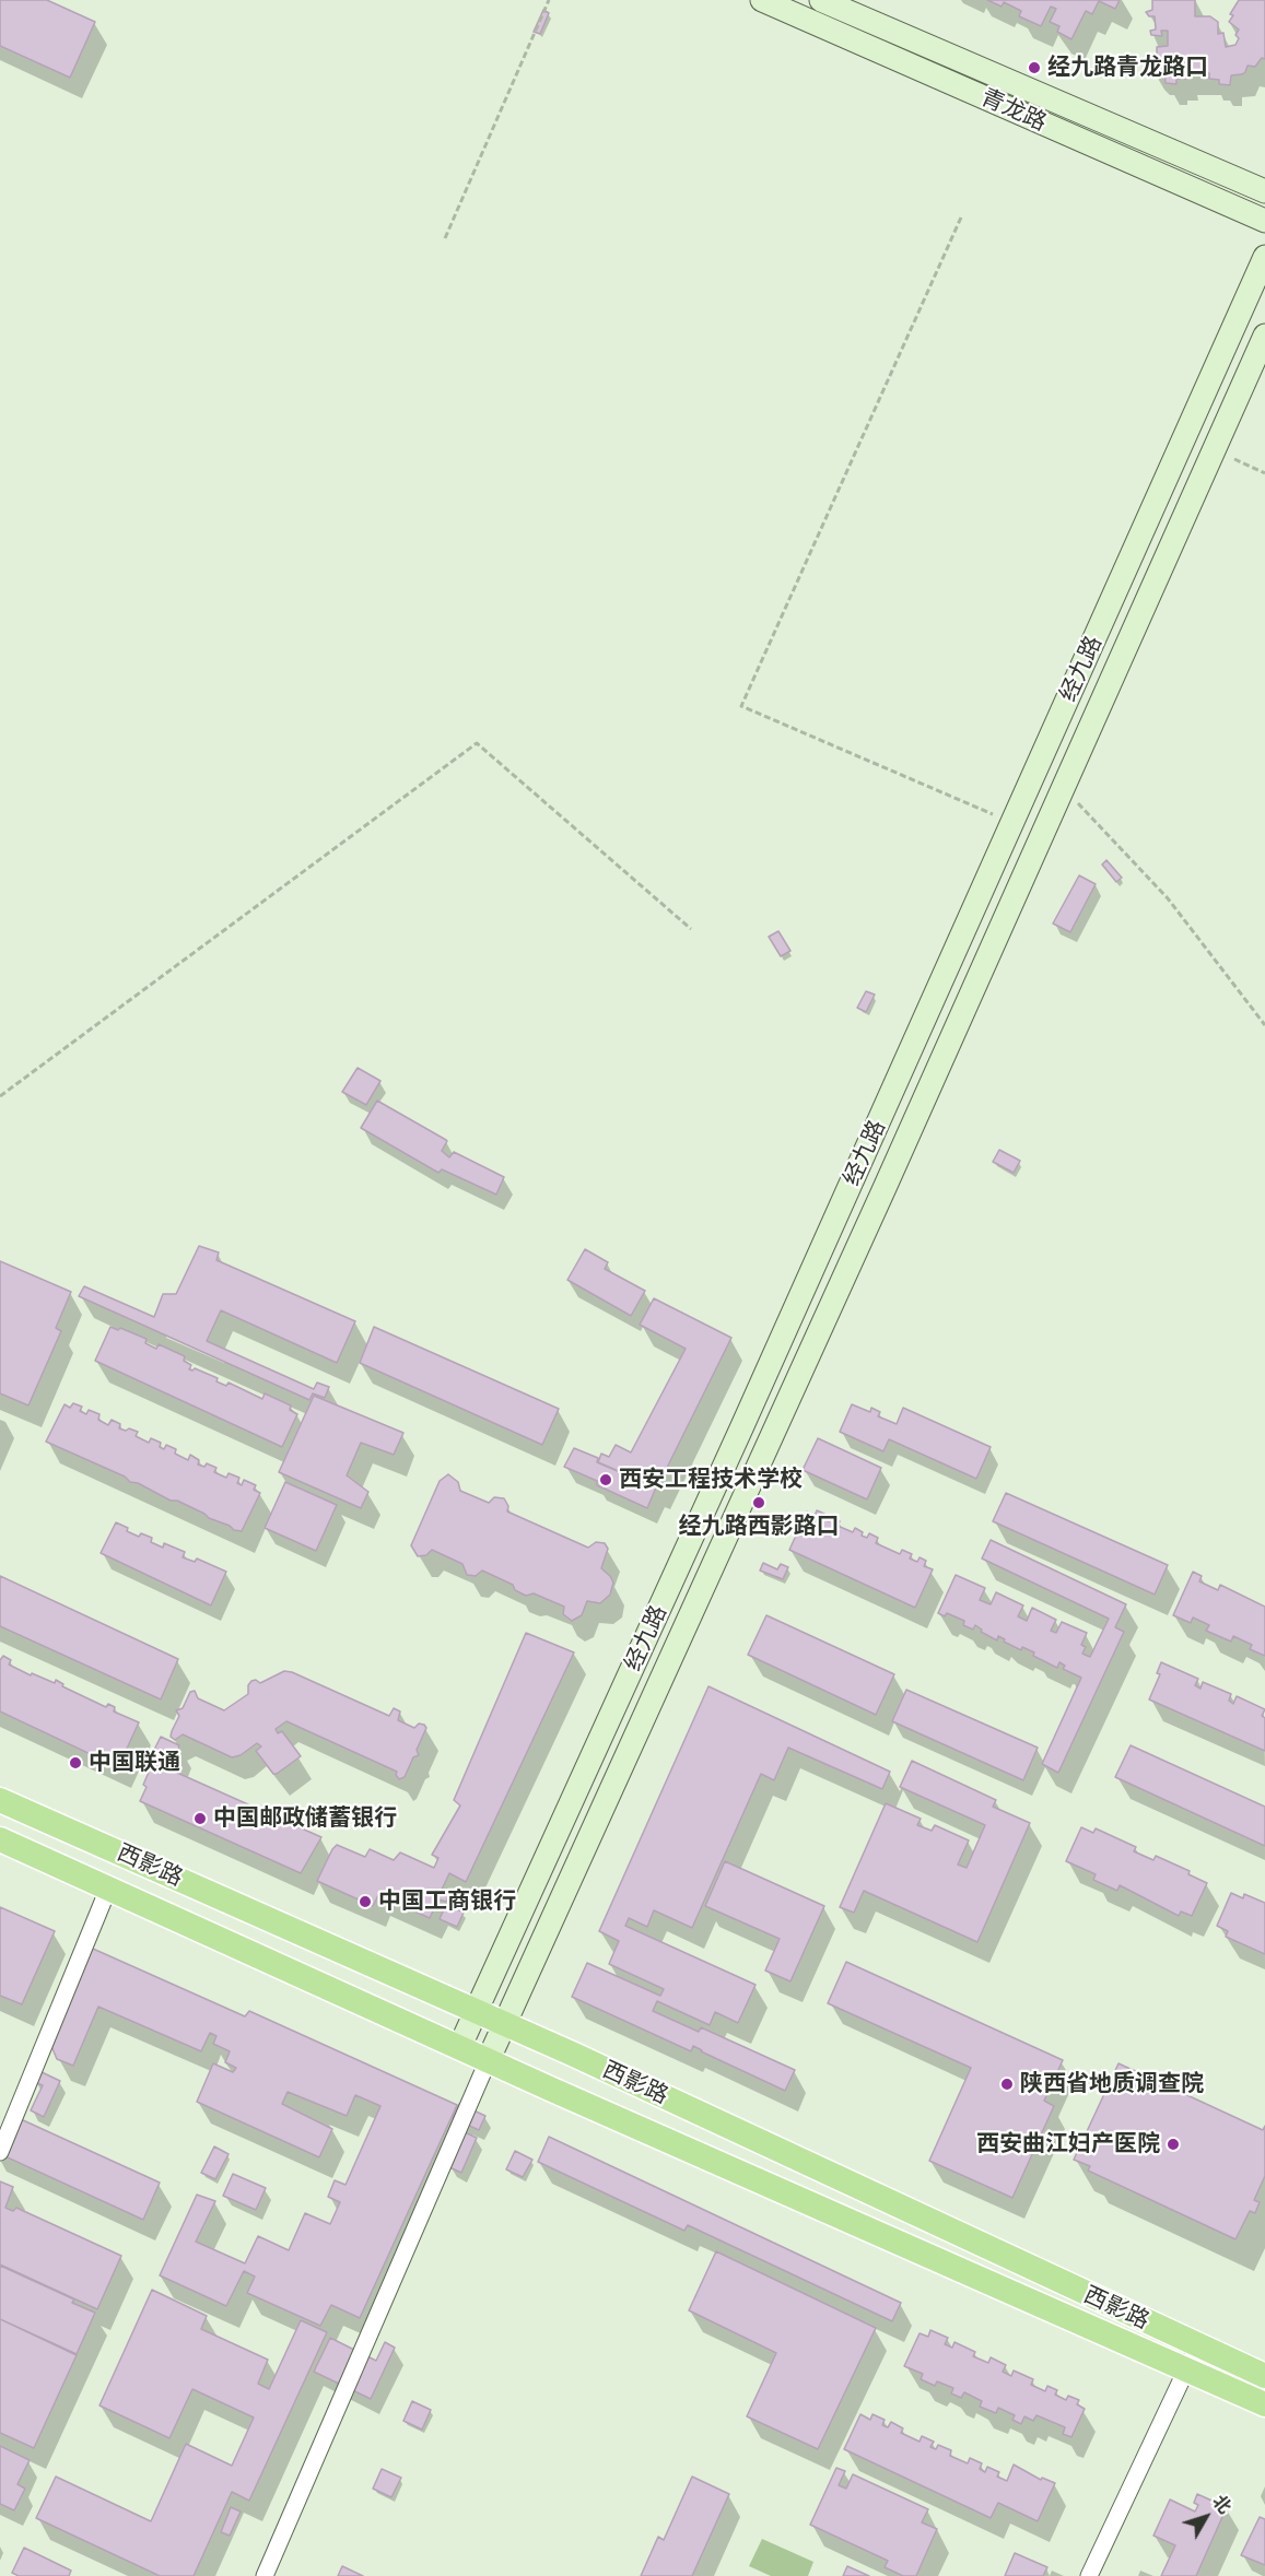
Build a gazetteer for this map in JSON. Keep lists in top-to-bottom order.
{
  "streets": {
    "main road": ["西影路"],
    "street": ["青龙路", "经九路"]
  },
  "crossings": [
    ["经九路", "西影路"]
  ],
  "places": [
    "经九路青龙路口",
    "西安工程技术学校",
    "经九路西影路口",
    "中国联通",
    "中国邮政储蓄银行",
    "中国工商银行",
    "陕西省地质调查院",
    "西安曲江妇产医院"
  ],
  "north": "top right"
}
